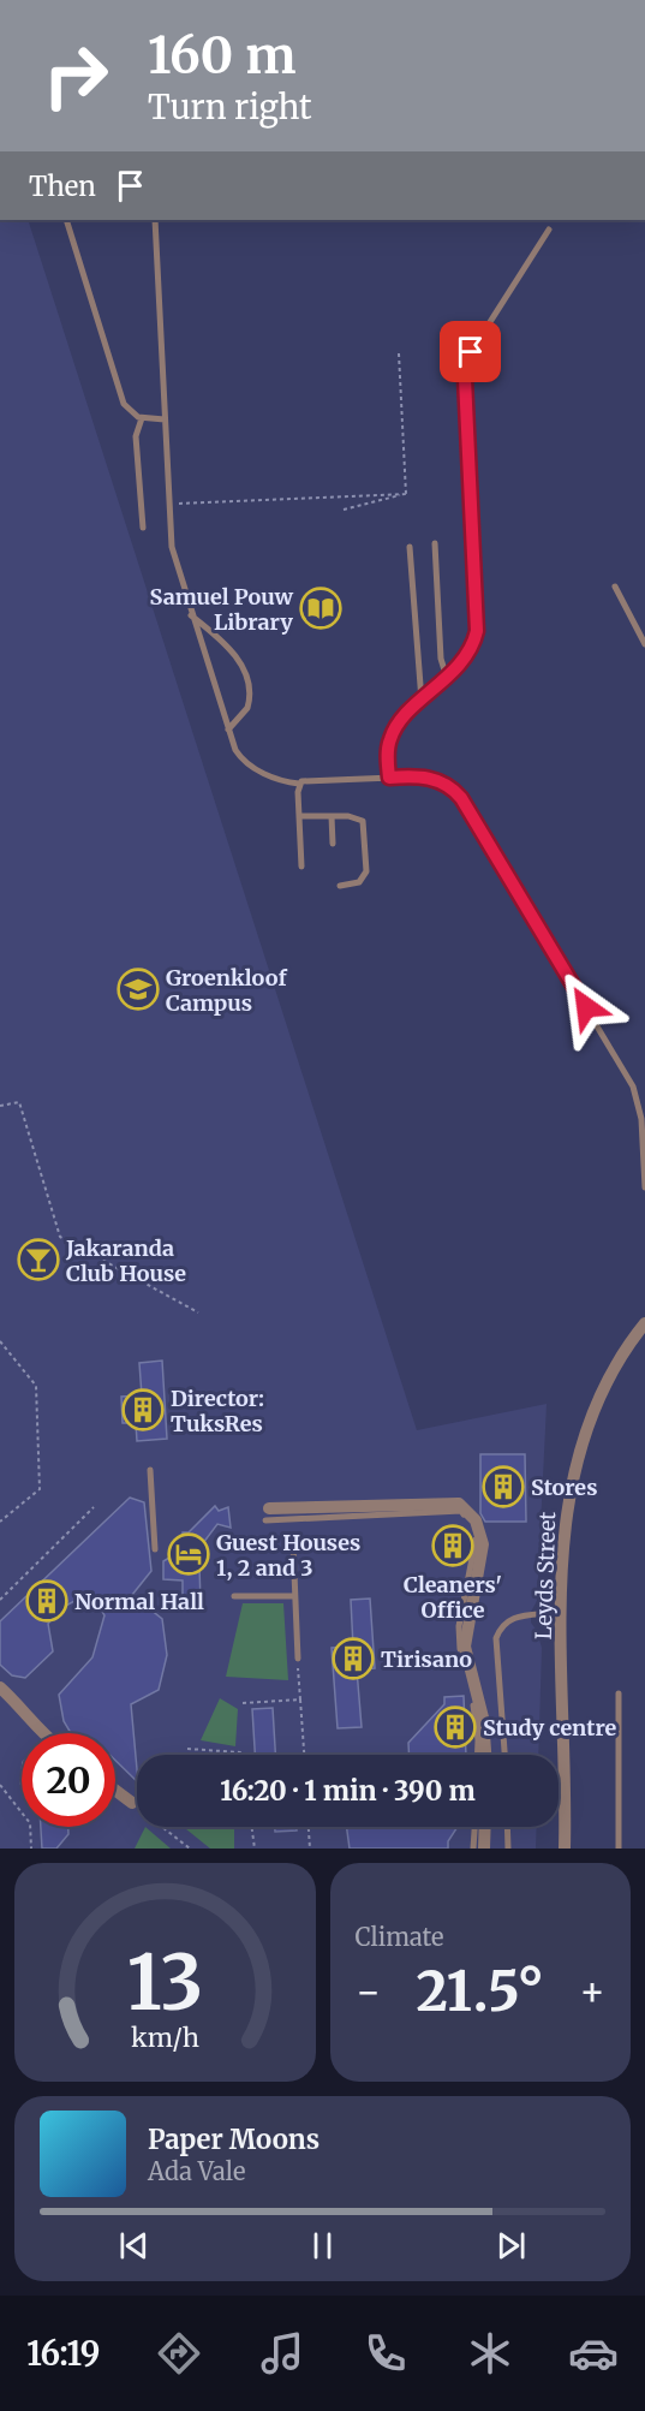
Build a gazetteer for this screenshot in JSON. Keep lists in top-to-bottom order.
{
  "streets": {
    "street": ["Leyds Street"]
  },
  "places": {
    "library": ["Samuel Pouw Library"],
    "school or university": ["Groenkloof Campus"],
    "bar": ["Jakaranda Club House"],
    "building": [
      "Director: TuksRes",
      "Stores",
      "Cleaners' Office",
      "Normal Hall",
      "Tirisano",
      "Study centre"
    ],
    "hotel": ["Guest Houses 1, 2 and 3"]
  },
  "page": {
    "turn": ["160 m", "Turn right"],
    "then": "Then",
    "limit": "20",
    "trip": "16:20 · 1 min · 390 m",
    "tile": "Climate",
    "heat": ["−", "21.5°", "+"],
    "song": ["Paper Moons", "Ada Vale"],
    "tabs": "16:19",
    "gauge": ["13", "km/h"]
  }
}
